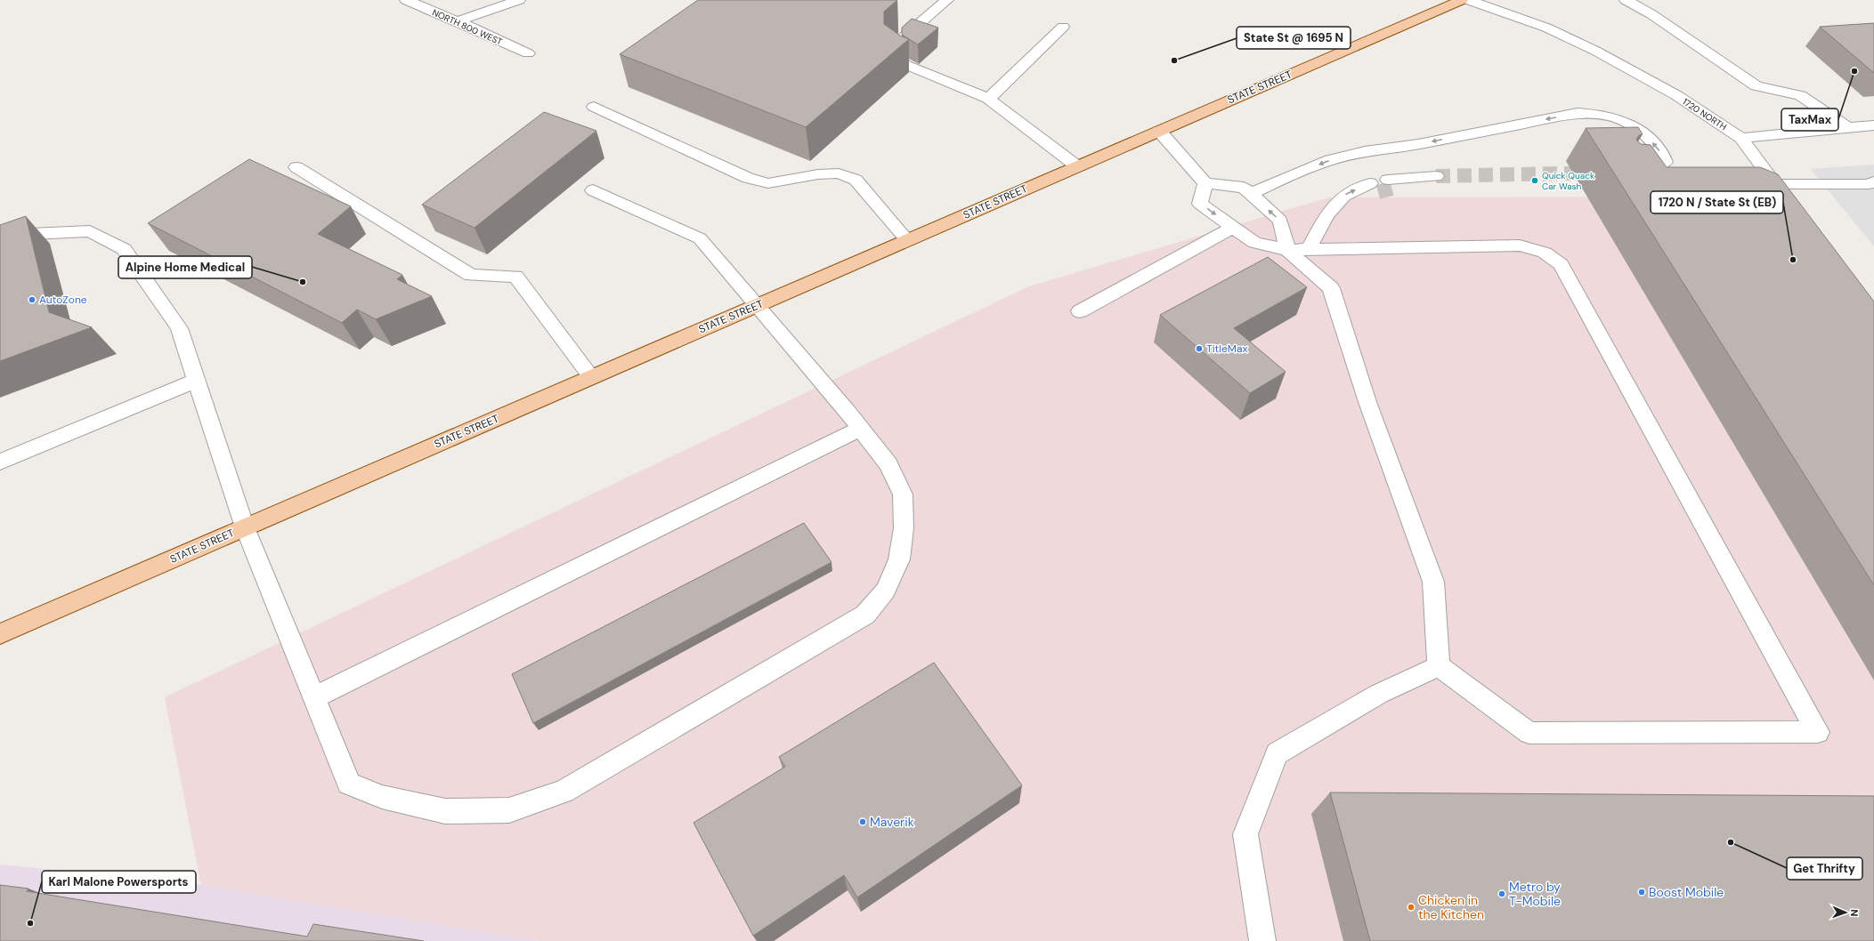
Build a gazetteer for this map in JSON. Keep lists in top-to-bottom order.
{
  "streets": {
    "main road": ["STATE STREET"],
    "street": ["NORTH 800 WEST", "1720 NORTH"]
  },
  "places": [
    "State St @ 1695 N",
    "TaxMax",
    "Quick Quack Car Wash",
    "1720 N / State St (EB)",
    "Alpine Home Medical",
    "AutoZone",
    "TitleMax",
    "Maverik",
    "Get Thrifty",
    "Boost Mobile",
    "Metro by T-Mobile",
    "Chicken in the Kitchen",
    "Karl Malone Powersports"
  ],
  "north": "right"
}
